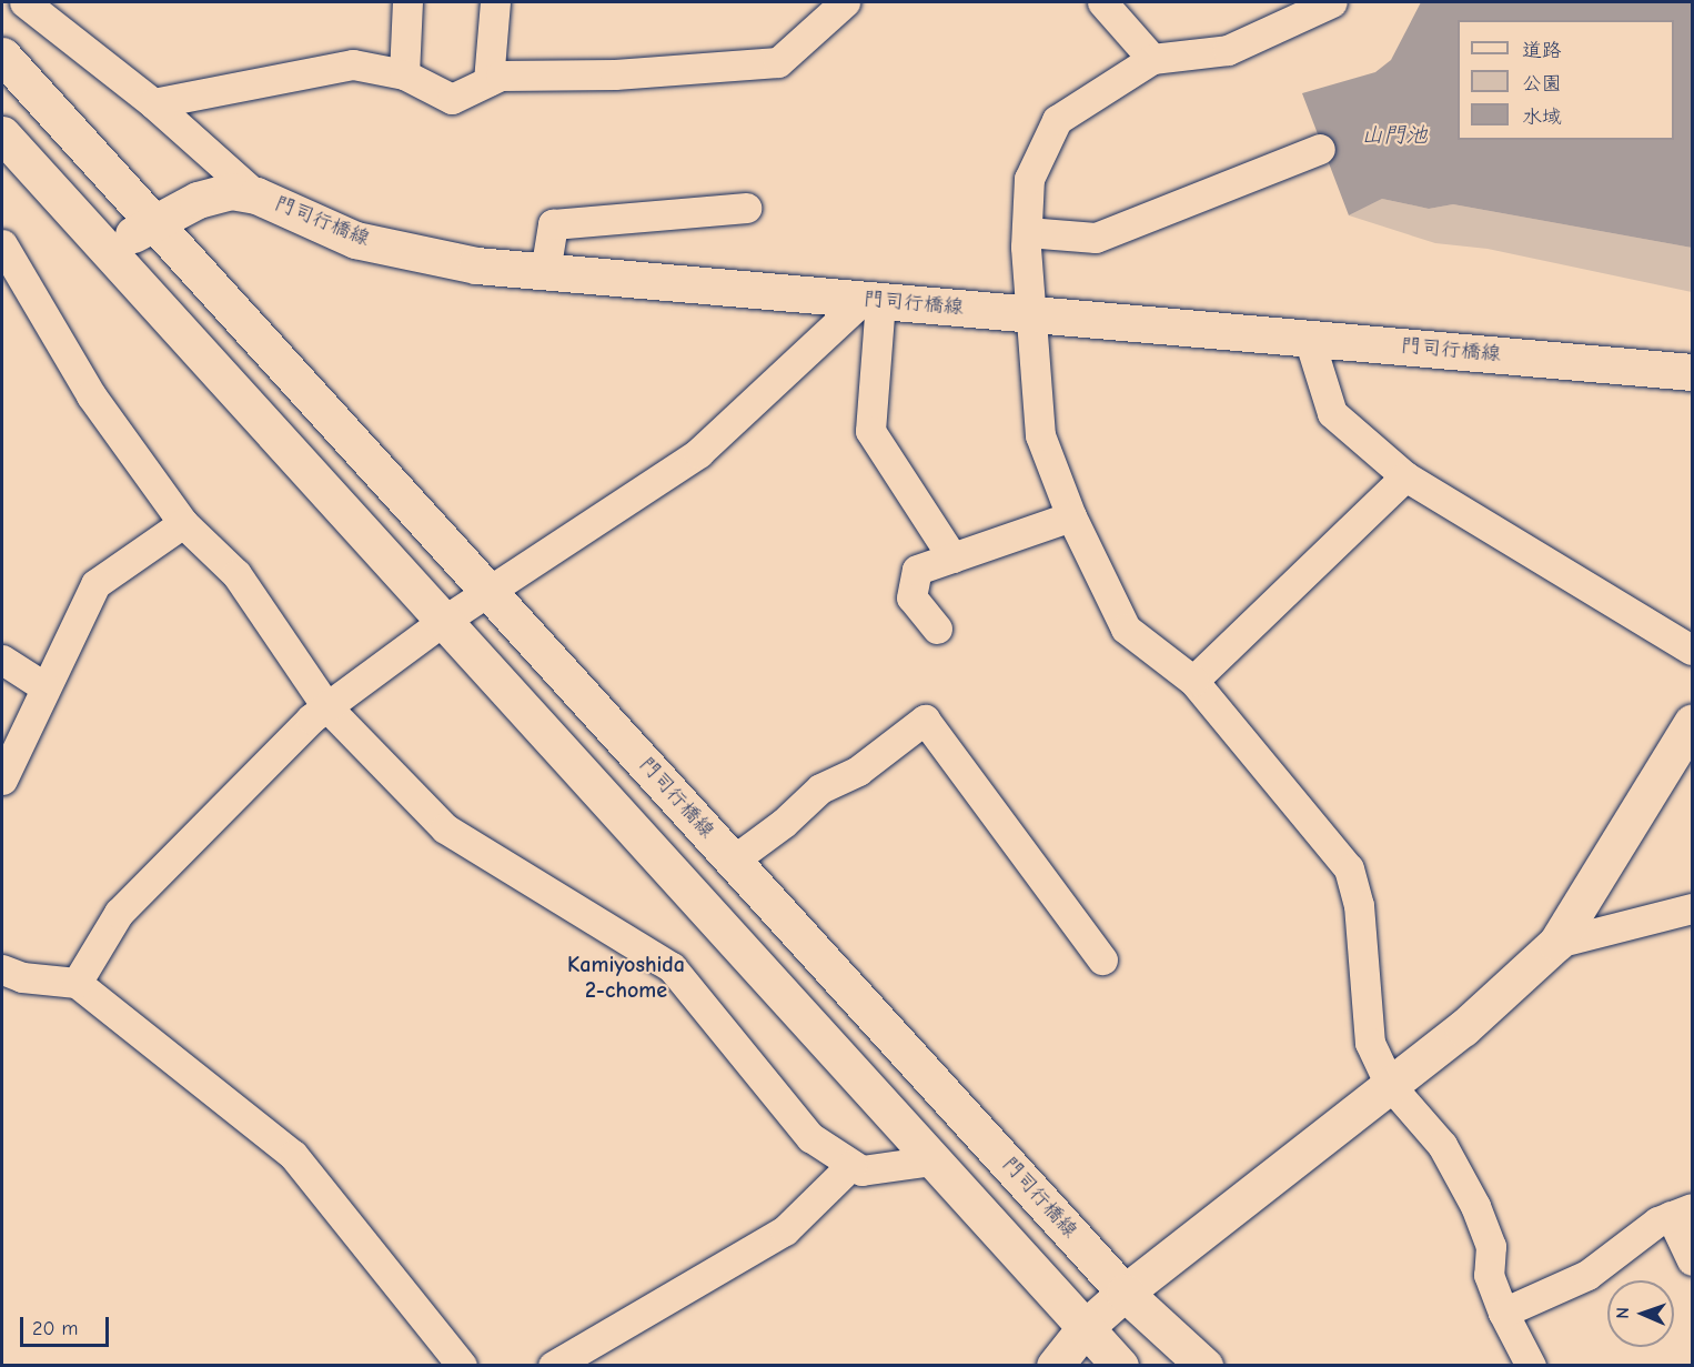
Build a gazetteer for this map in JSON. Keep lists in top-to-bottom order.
{
  "streets": {
    "main road": ["門司行橋線"]
  },
  "districts": ["Kamiyoshida 2-chome"],
  "water": ["山門池"],
  "legend": ["道路", "公園", "水域"],
  "scale_bar": "20 m",
  "north": "left"
}
